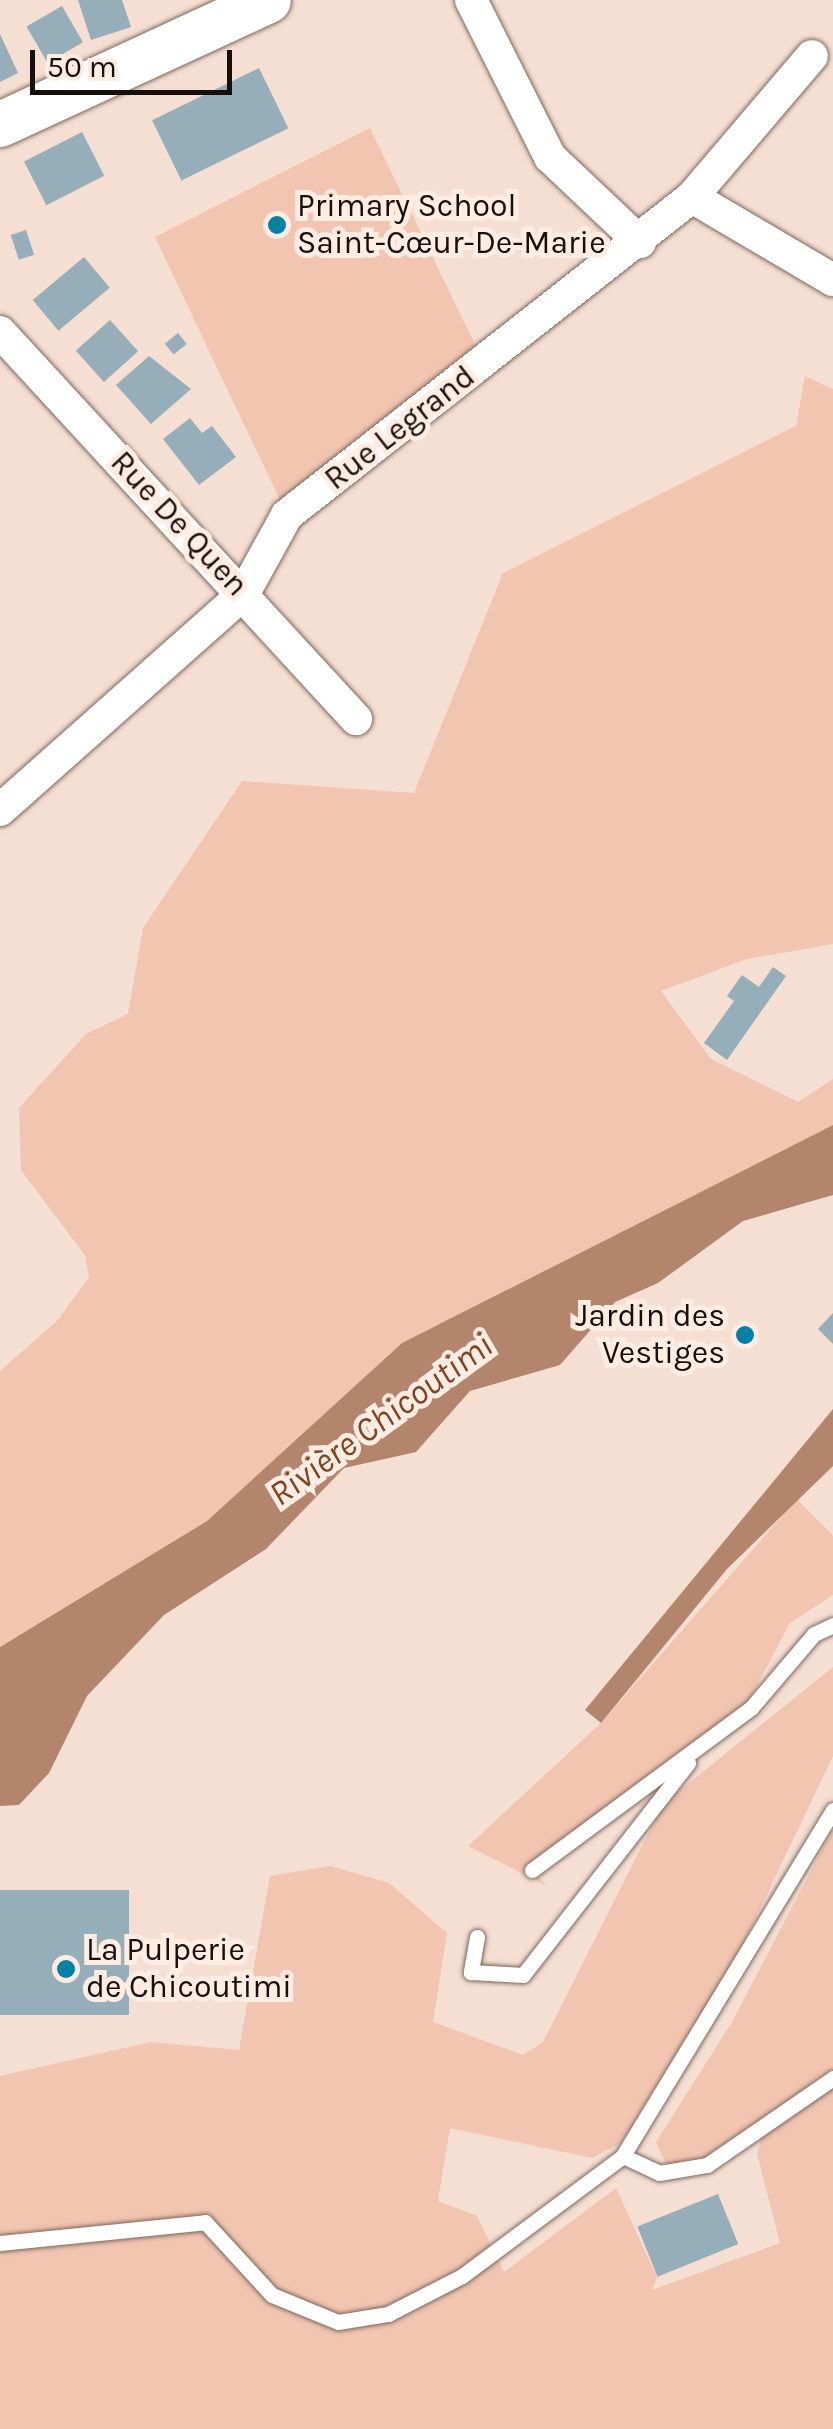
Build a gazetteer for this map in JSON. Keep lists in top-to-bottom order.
{
  "streets": {
    "street": ["Rue Legrand", "Rue De Quen"]
  },
  "crossings": [
    ["Rue Legrand", "Rue De Quen"]
  ],
  "water": ["Rivière Chicoutimi"],
  "places": ["Primary School Saint-Cœur-De-Marie", "Jardin des Vestiges", "La Pulperie de Chicoutimi"],
  "scale_bar": "50 m"
}
